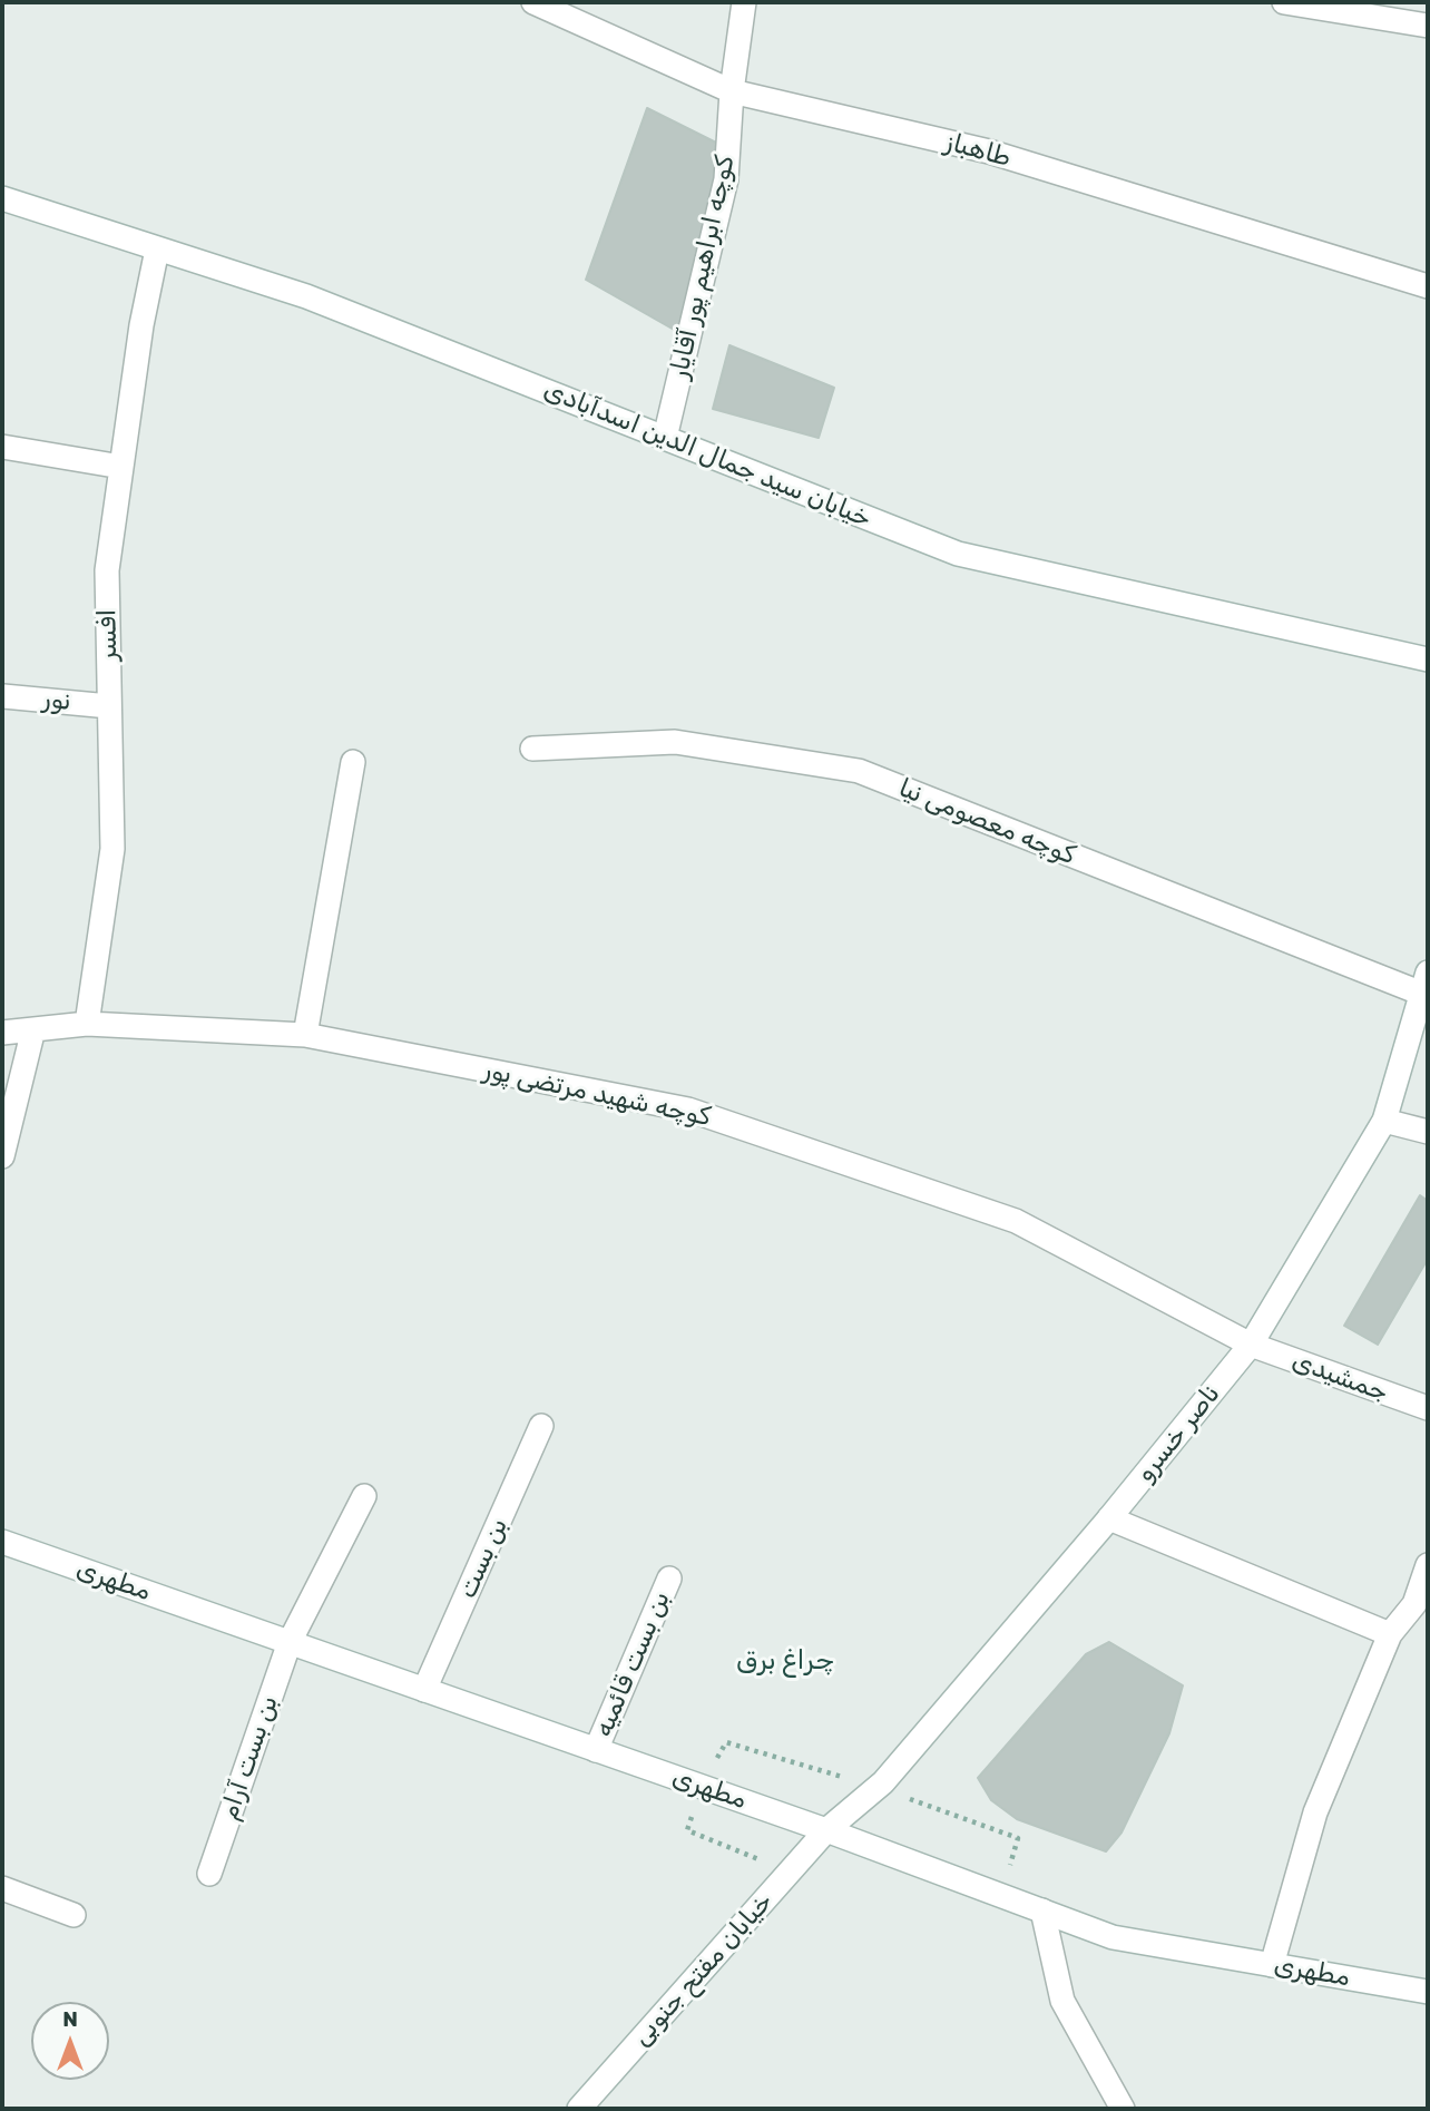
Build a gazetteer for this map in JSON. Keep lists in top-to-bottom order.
{
  "streets": {
    "street": [
      "طاهباز",
      "کوچه ابراهیم پور آقایار",
      "خیابان سید جمال الدین اسدآبادی",
      "افسر",
      "نور",
      "کوچه معصومی نیا",
      "کوچه شهید مرتضی پور",
      "جمشیدی",
      "ناصر خسرو",
      "بن بست",
      "مطهری",
      "بن بست قائمیه",
      "بن بست آرام",
      "خیابان مفتح جنوبی"
    ]
  },
  "crossings": [
    ["طاهباز", "کوچه ابراهیم پور آقایار"],
    ["کوچه ابراهیم پور آقایار", "خیابان سید جمال الدین اسدآبادی"],
    ["خیابان سید جمال الدین اسدآبادی", "افسر"],
    ["افسر", "نور"],
    ["افسر", "کوچه شهید مرتضی پور"],
    ["کوچه معصومی نیا", "ناصر خسرو"],
    ["کوچه شهید مرتضی پور", "جمشیدی"],
    ["کوچه شهید مرتضی پور", "ناصر خسرو"],
    ["جمشیدی", "ناصر خسرو"],
    ["ناصر خسرو", "مطهری"],
    ["ناصر خسرو", "خیابان مفتح جنوبی"],
    ["بن بست", "مطهری"],
    ["مطهری", "بن بست قائمیه"],
    ["مطهری", "بن بست آرام"],
    ["مطهری", "خیابان مفتح جنوبی"]
  ],
  "districts": ["چراغ برق"],
  "north": "top"
}
